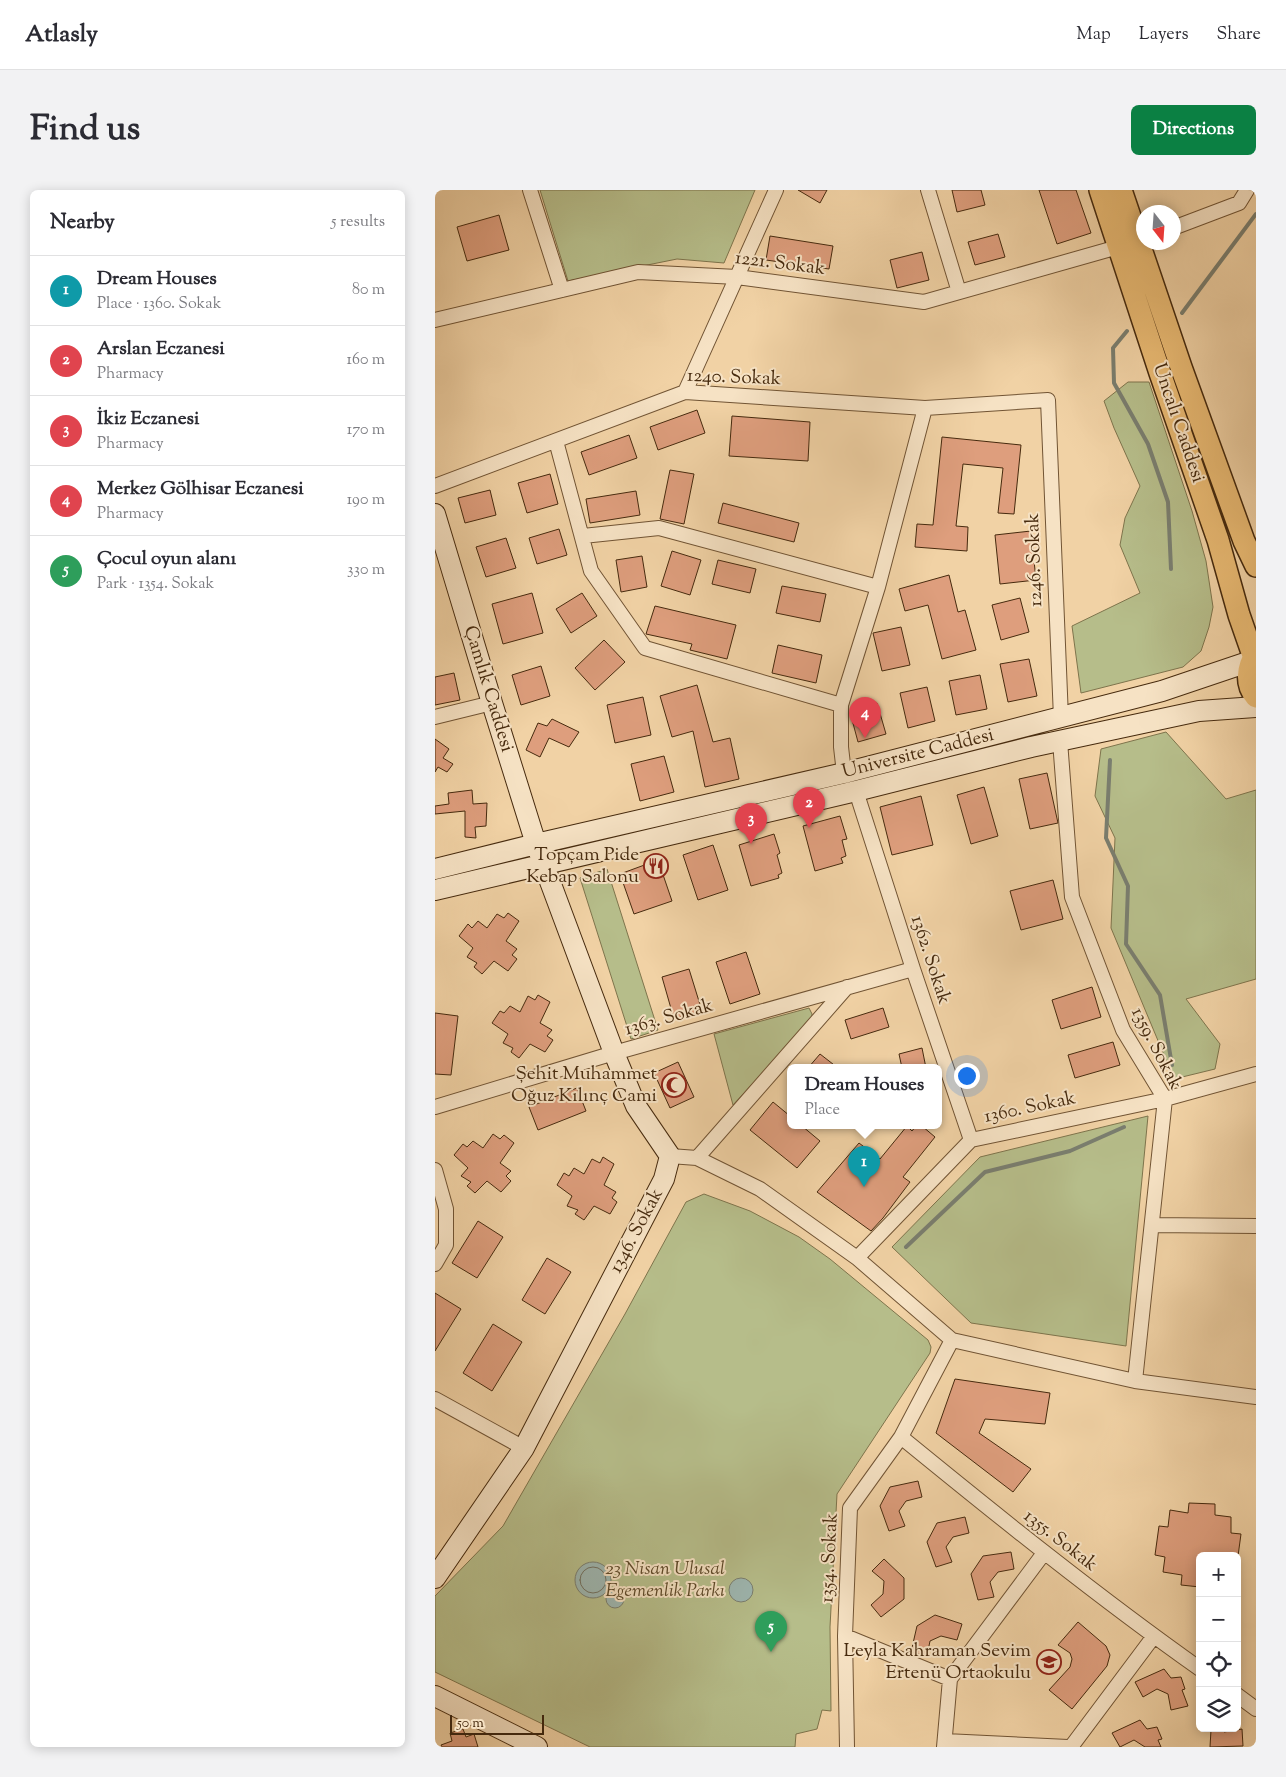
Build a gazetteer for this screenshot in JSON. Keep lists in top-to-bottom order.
{
  "streets": {
    "main road": ["Uncalı Caddesi"],
    "street": [
      "1221. Sokak",
      "1240. Sokak",
      "1246. Sokak",
      "Çamlık Caddesi",
      "Universite Caddesi",
      "1362. Sokak",
      "1363. Sokak",
      "1359. Sokak",
      "1360. Sokak",
      "1346. Sokak",
      "1355. Sokak",
      "1354. Sokak"
    ]
  },
  "crossings": [
    ["1221. Sokak", "Uncalı Caddesi"],
    ["1240. Sokak", "1246. Sokak"],
    ["Uncalı Caddesi", "Universite Caddesi"],
    ["1246. Sokak", "Universite Caddesi"],
    ["Çamlık Caddesi", "Universite Caddesi"],
    ["Universite Caddesi", "1362. Sokak"],
    ["Universite Caddesi", "1359. Sokak"],
    ["1362. Sokak", "1363. Sokak"],
    ["1362. Sokak", "1360. Sokak"],
    ["1359. Sokak", "1360. Sokak"],
    ["1355. Sokak", "1354. Sokak"]
  ],
  "parks": ["23 Nisan Ulusal Egemenlik Parkı"],
  "places": {
    "restaurant": ["Topçam Pide Kebap Salonu"],
    "mosque": ["Şehit Muhammet Oğuz Kılınç Cami"],
    "school or university": ["Leyla Kahraman Sevim Ertenü Ortaokulu"]
  },
  "scale_bar": "50 m",
  "north": "bottom",
  "page": {
    "header": "Atlasly",
    "nav": ["Map", "Layers", "Share"],
    "title": "Find us",
    "buttons": "Directions",
    "heading": ["Nearby", "5 results"],
    "list": [
      {
        "mark": "1",
        "name": "Dream Houses",
        "note": "Place · 1360. Sokak",
        "value": "80 m"
      },
      {
        "mark": "2",
        "name": "Arslan Eczanesi",
        "note": "Pharmacy",
        "value": "160 m"
      },
      {
        "mark": "3",
        "name": "İkiz Eczanesi",
        "note": "Pharmacy",
        "value": "170 m"
      },
      {
        "mark": "4",
        "name": "Merkez Gölhisar Eczanesi",
        "note": "Pharmacy",
        "value": "190 m"
      },
      {
        "mark": "5",
        "name": "Çocul oyun alanı",
        "note": "Park · 1354. Sokak",
        "value": "330 m"
      }
    ],
    "pins": [
      "4",
      "2",
      "3",
      "1",
      "5"
    ],
    "popup": ["Dream Houses", "Place"],
    "map_buttons": ["+", "−"],
    "scale": "50 m"
  }
}
